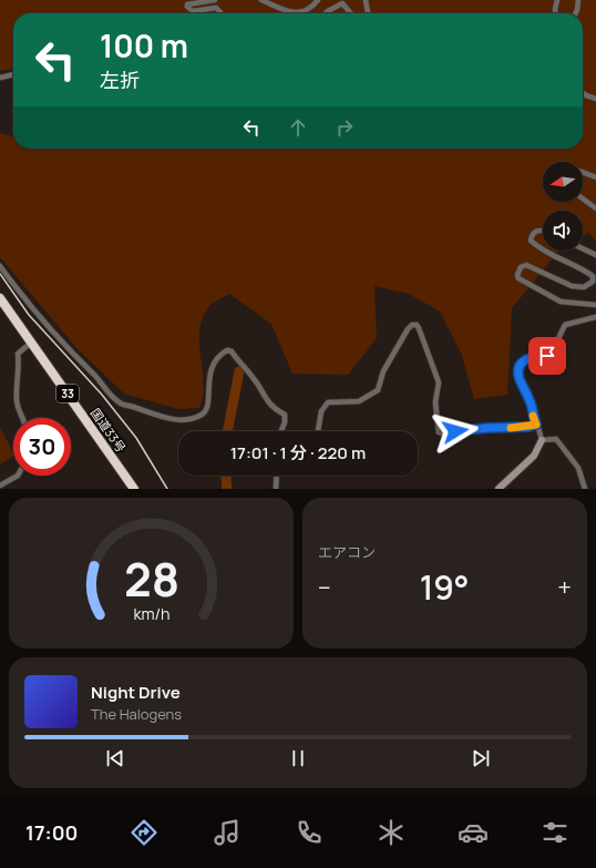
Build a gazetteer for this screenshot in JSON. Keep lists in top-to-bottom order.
{
  "streets": {
    "highway": ["33", "国道33号"]
  },
  "north": "left",
  "page": {
    "turn": ["100 m", "左折"],
    "limit": "30",
    "trip": "17:01 · 1 分 · 220 m",
    "tile": "エアコン",
    "heat": ["−", "19°", "+"],
    "song": ["Night Drive", "The Halogens"],
    "tabs": "17:00",
    "gauge": ["28", "km/h"]
  }
}
